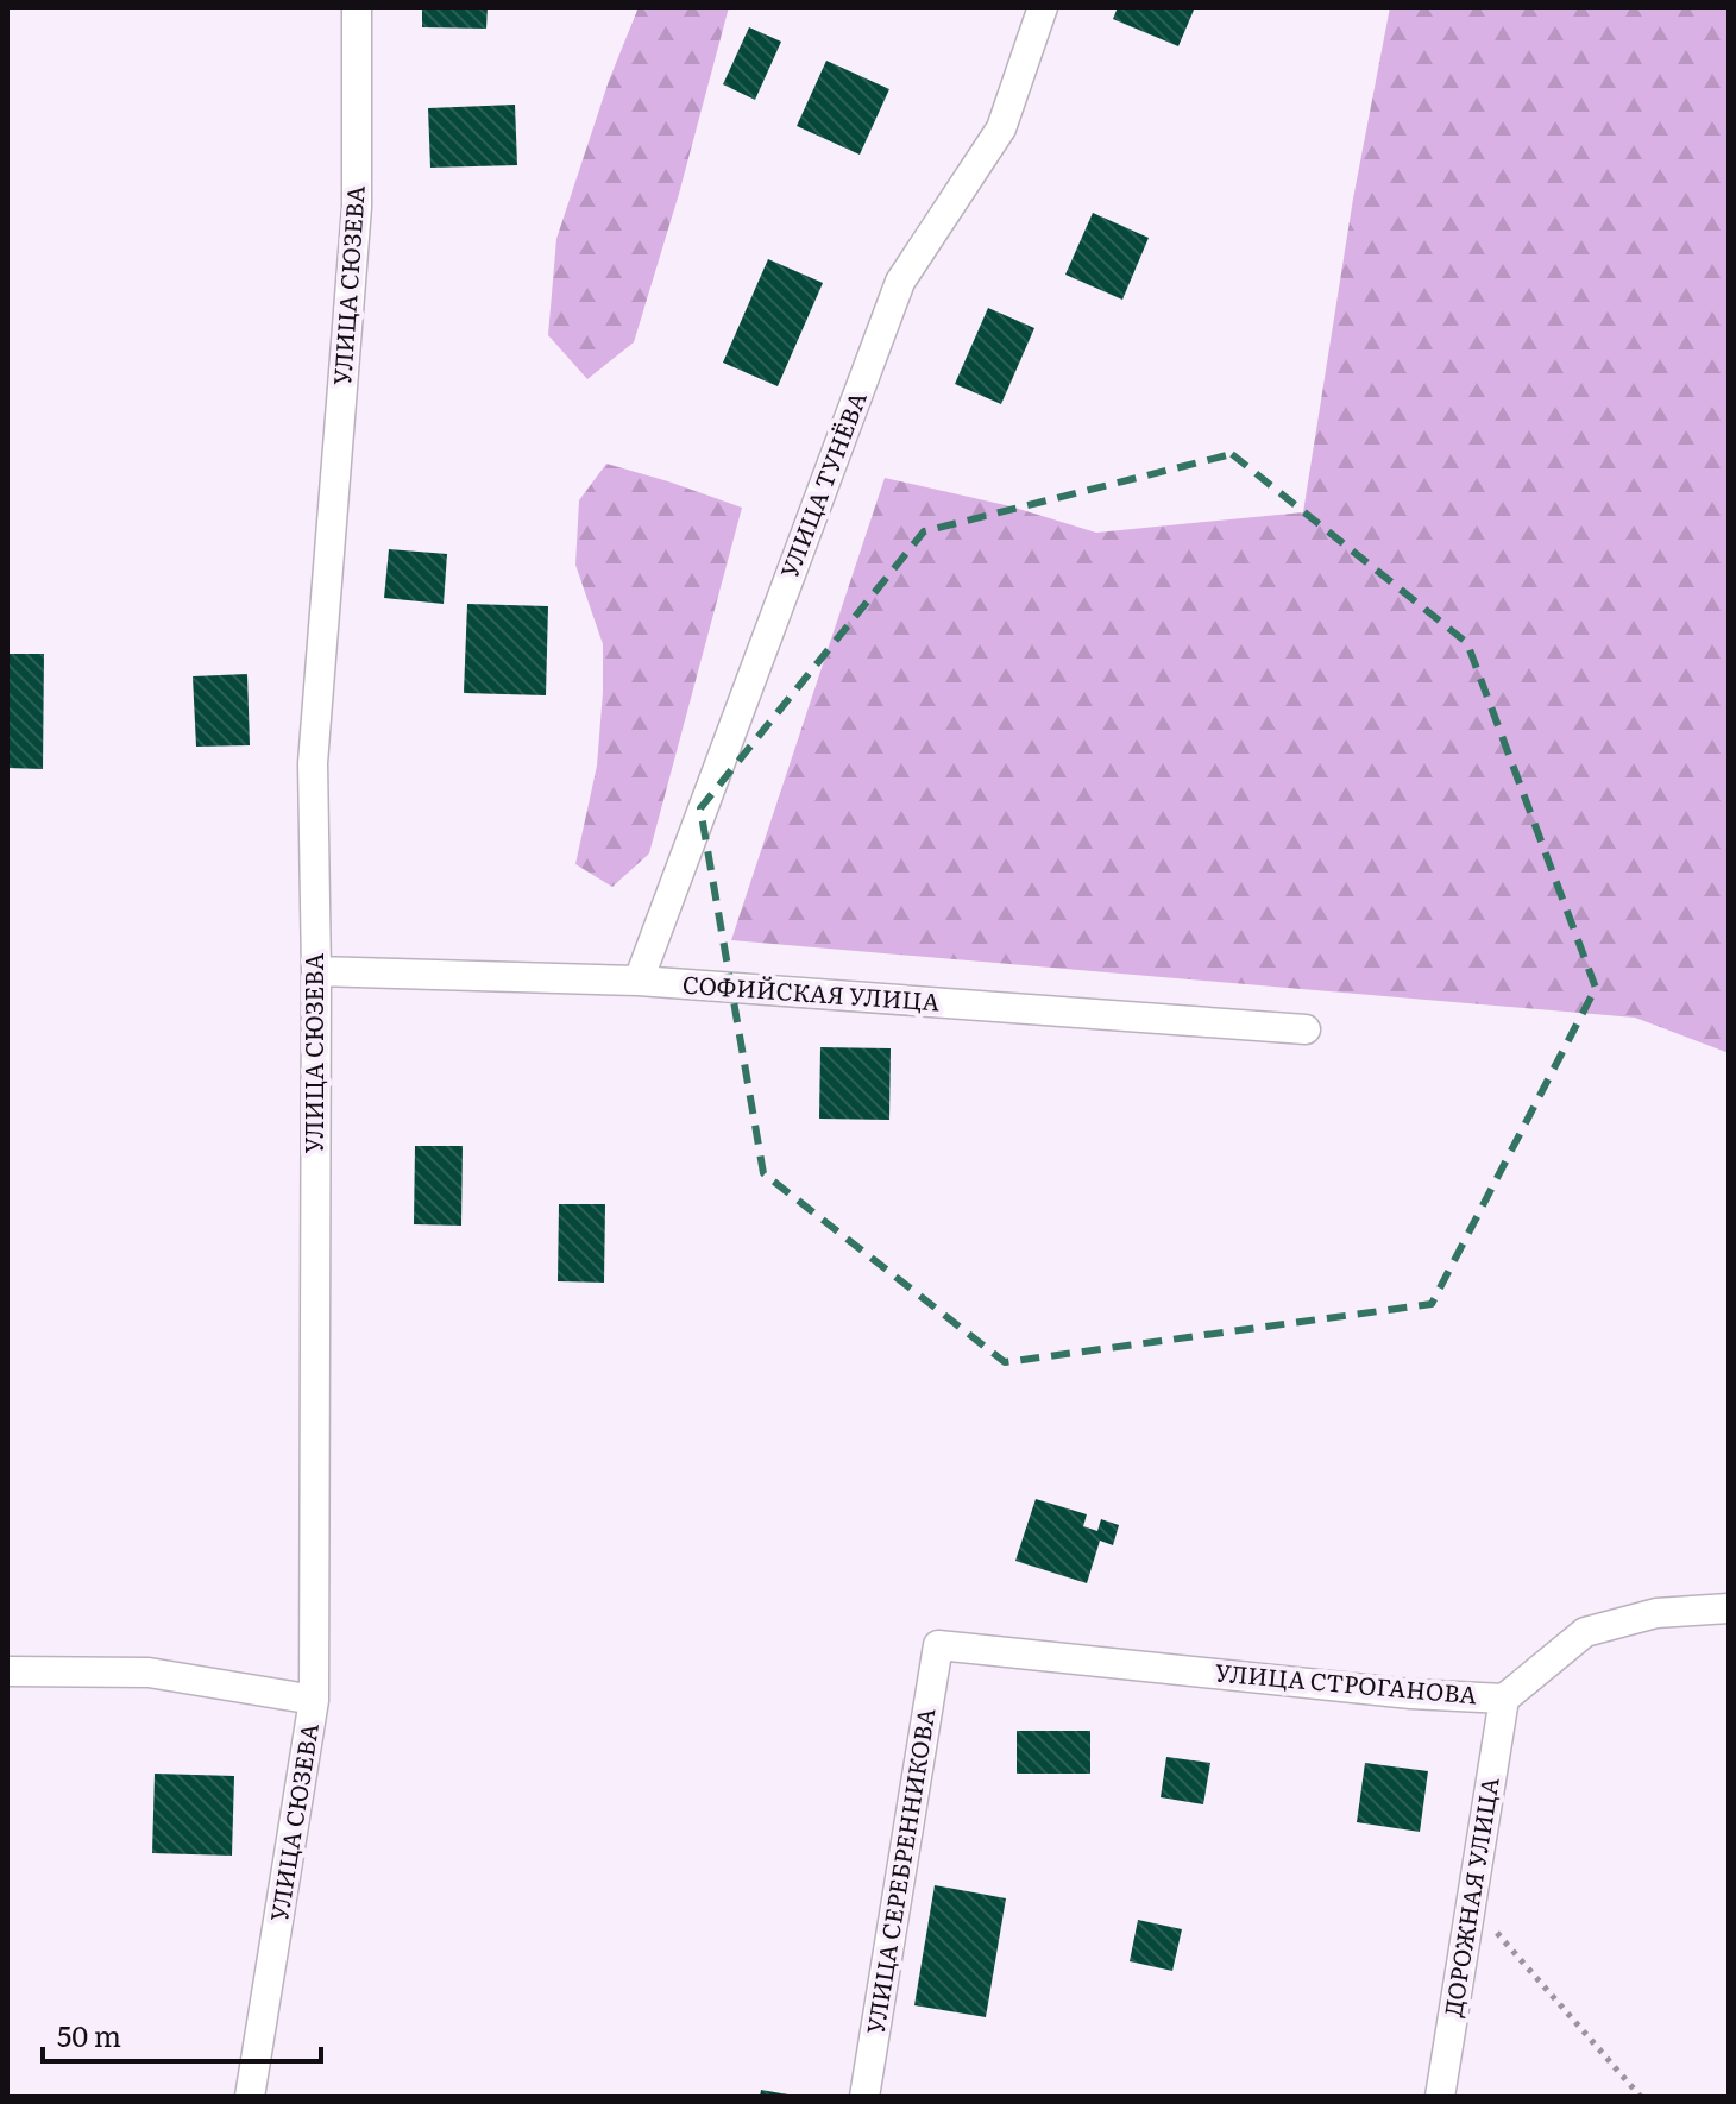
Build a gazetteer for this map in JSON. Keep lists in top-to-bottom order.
{
  "streets": {
    "street": [
      "УЛИЦА СЮЗЕВА",
      "УЛИЦА ТУНЁВА",
      "СОФИЙСКАЯ УЛИЦА",
      "УЛИЦА СТРОГАНОВА",
      "УЛИЦА СЕРЕБРЕННИКОВА",
      "ДОРОЖНАЯ УЛИЦА"
    ]
  },
  "crossings": [
    ["УЛИЦА СЮЗЕВА", "СОФИЙСКАЯ УЛИЦА"],
    ["УЛИЦА ТУНЁВА", "СОФИЙСКАЯ УЛИЦА"],
    ["УЛИЦА СТРОГАНОВА", "УЛИЦА СЕРЕБРЕННИКОВА"],
    ["УЛИЦА СТРОГАНОВА", "ДОРОЖНАЯ УЛИЦА"]
  ],
  "scale_bar": "50 m"
}
